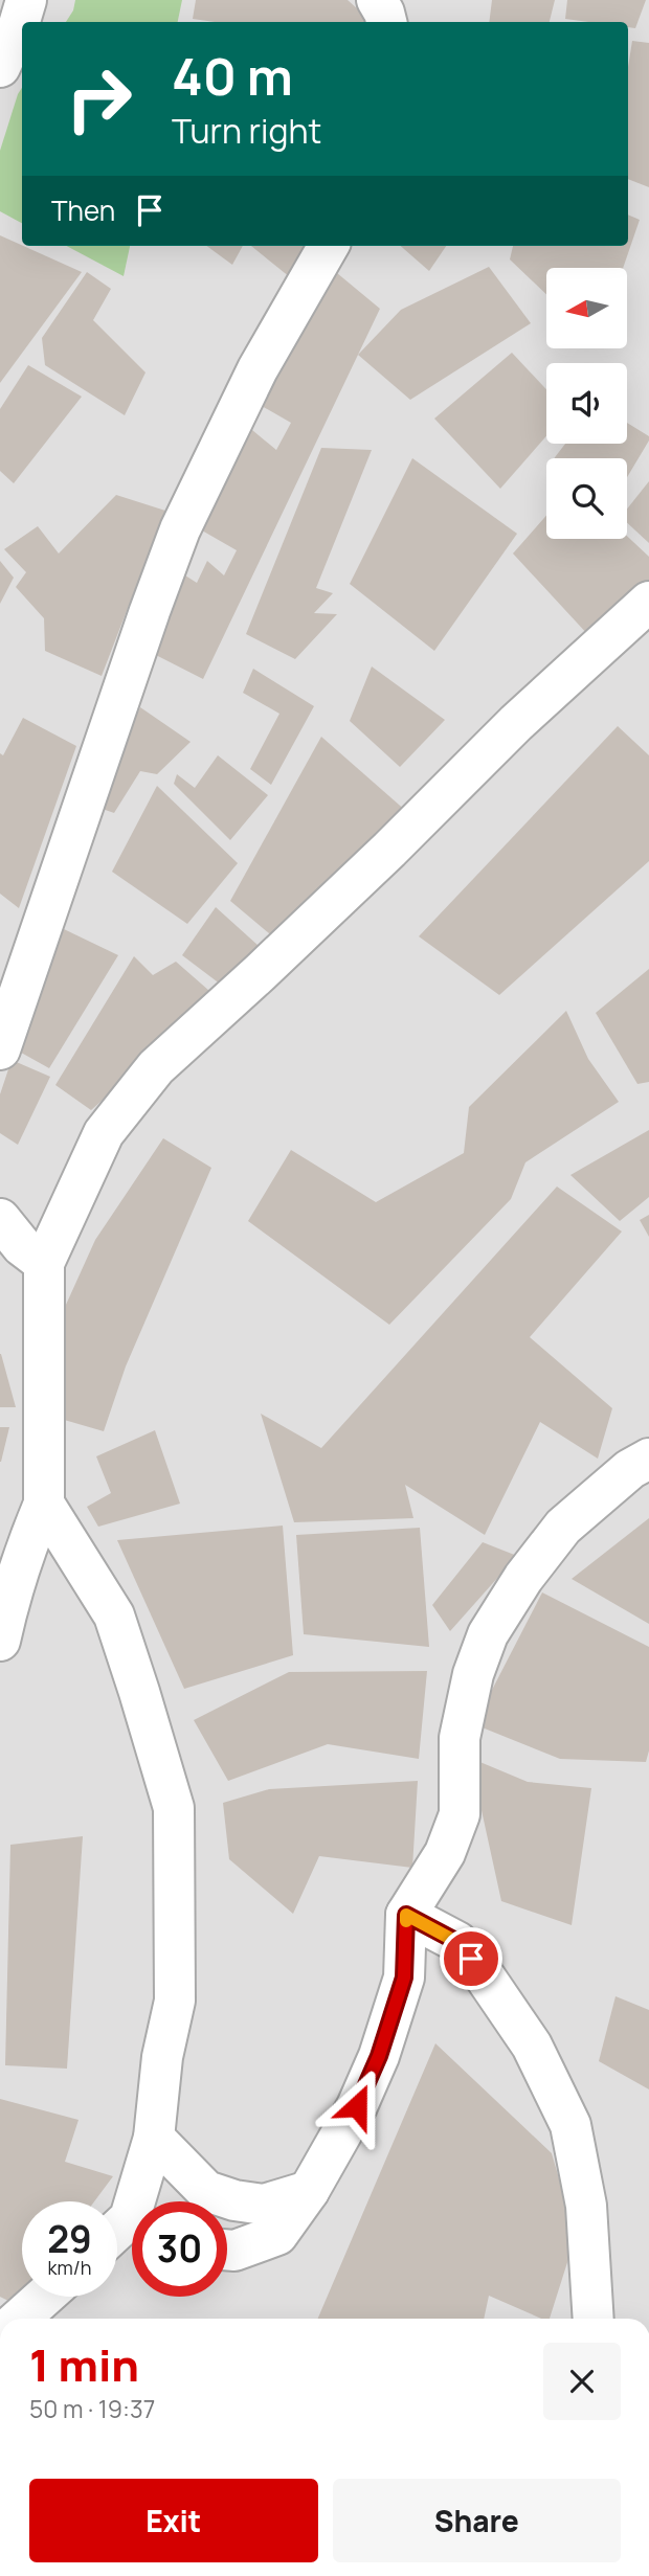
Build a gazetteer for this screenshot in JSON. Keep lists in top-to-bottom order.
{
  "north": "left",
  "page": {
    "turn": ["40 m", "Turn right"],
    "then": "Then",
    "speed": "29 km/h",
    "limit": "30",
    "heading": ["1 min", "50 m · 19:37"],
    "buttons": ["Exit", "Share"]
  }
}
